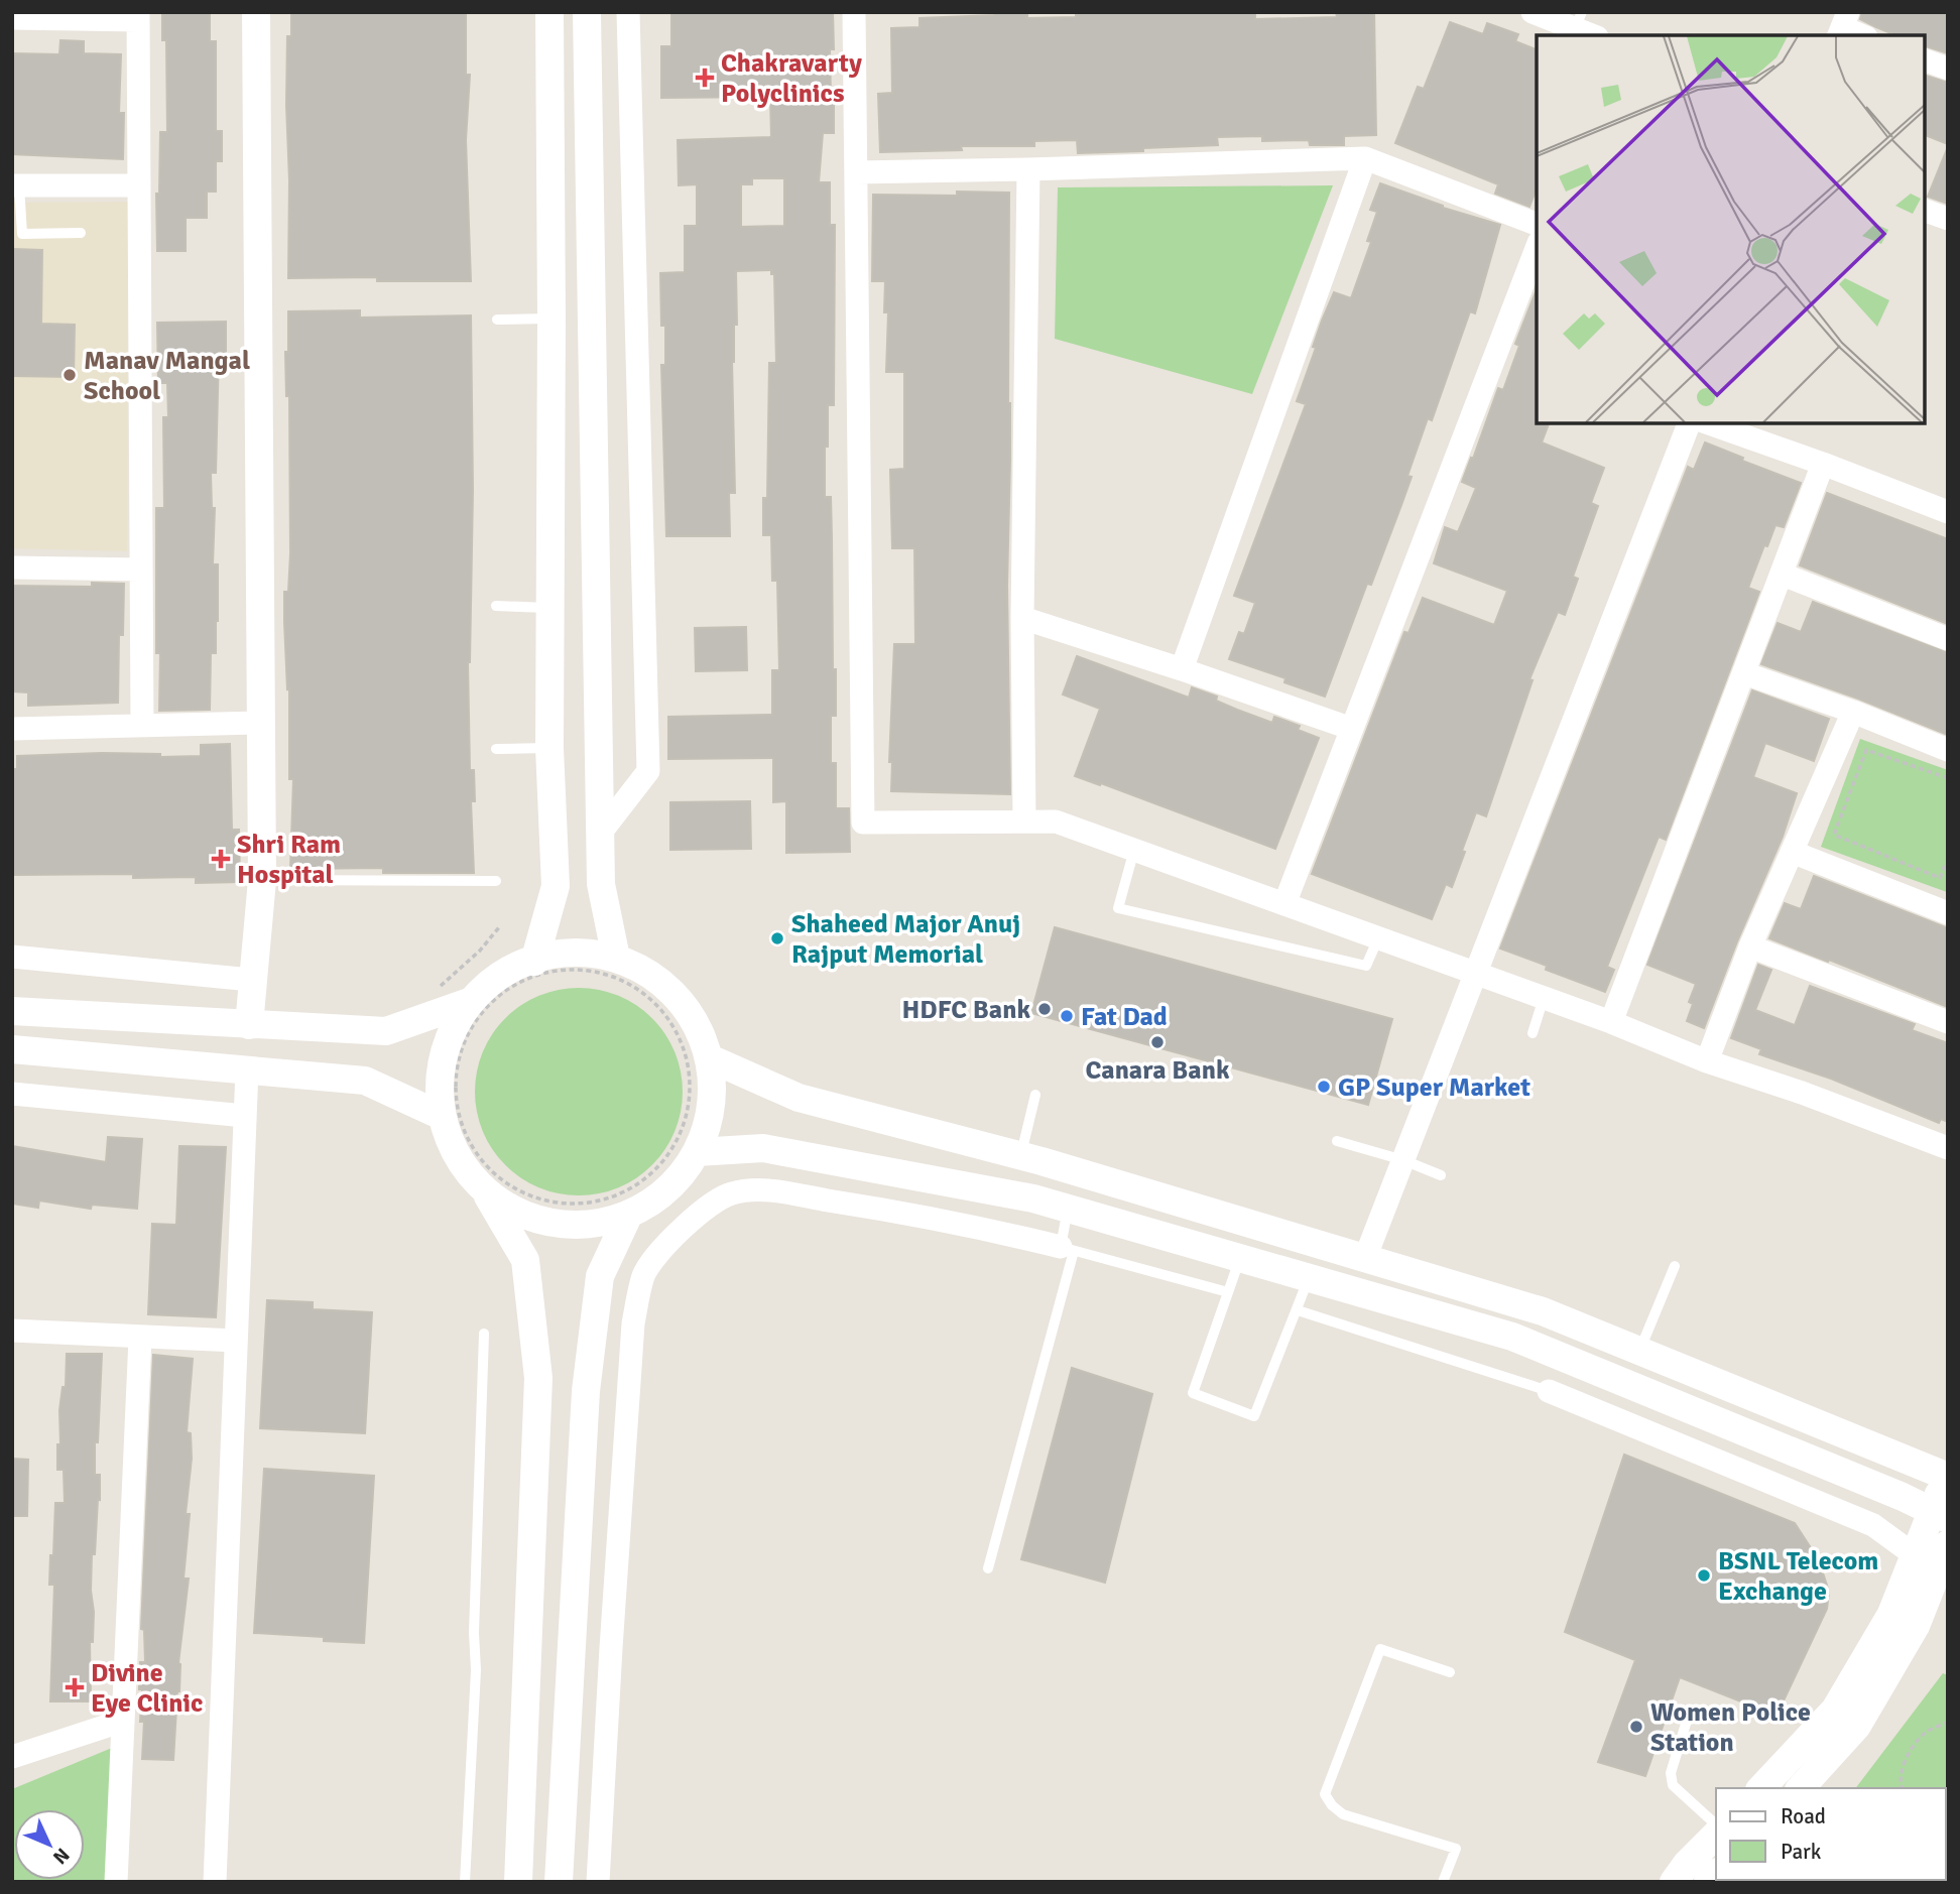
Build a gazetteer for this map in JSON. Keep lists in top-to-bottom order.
{
  "places": {
    "health": ["Chakravarty Polyclinics", "Shri Ram Hospital", "Divine Eye Clinic"],
    "other": [
      "Manav Mangal School",
      "Shaheed Major Anuj Rajput Memorial",
      "HDFC Bank",
      "Fat Dad",
      "Canara Bank",
      "GP Super Market",
      "BSNL Telecom Exchange",
      "Women Police Station"
    ]
  },
  "legend": ["Road", "Park"],
  "north": "bottom right"
}
